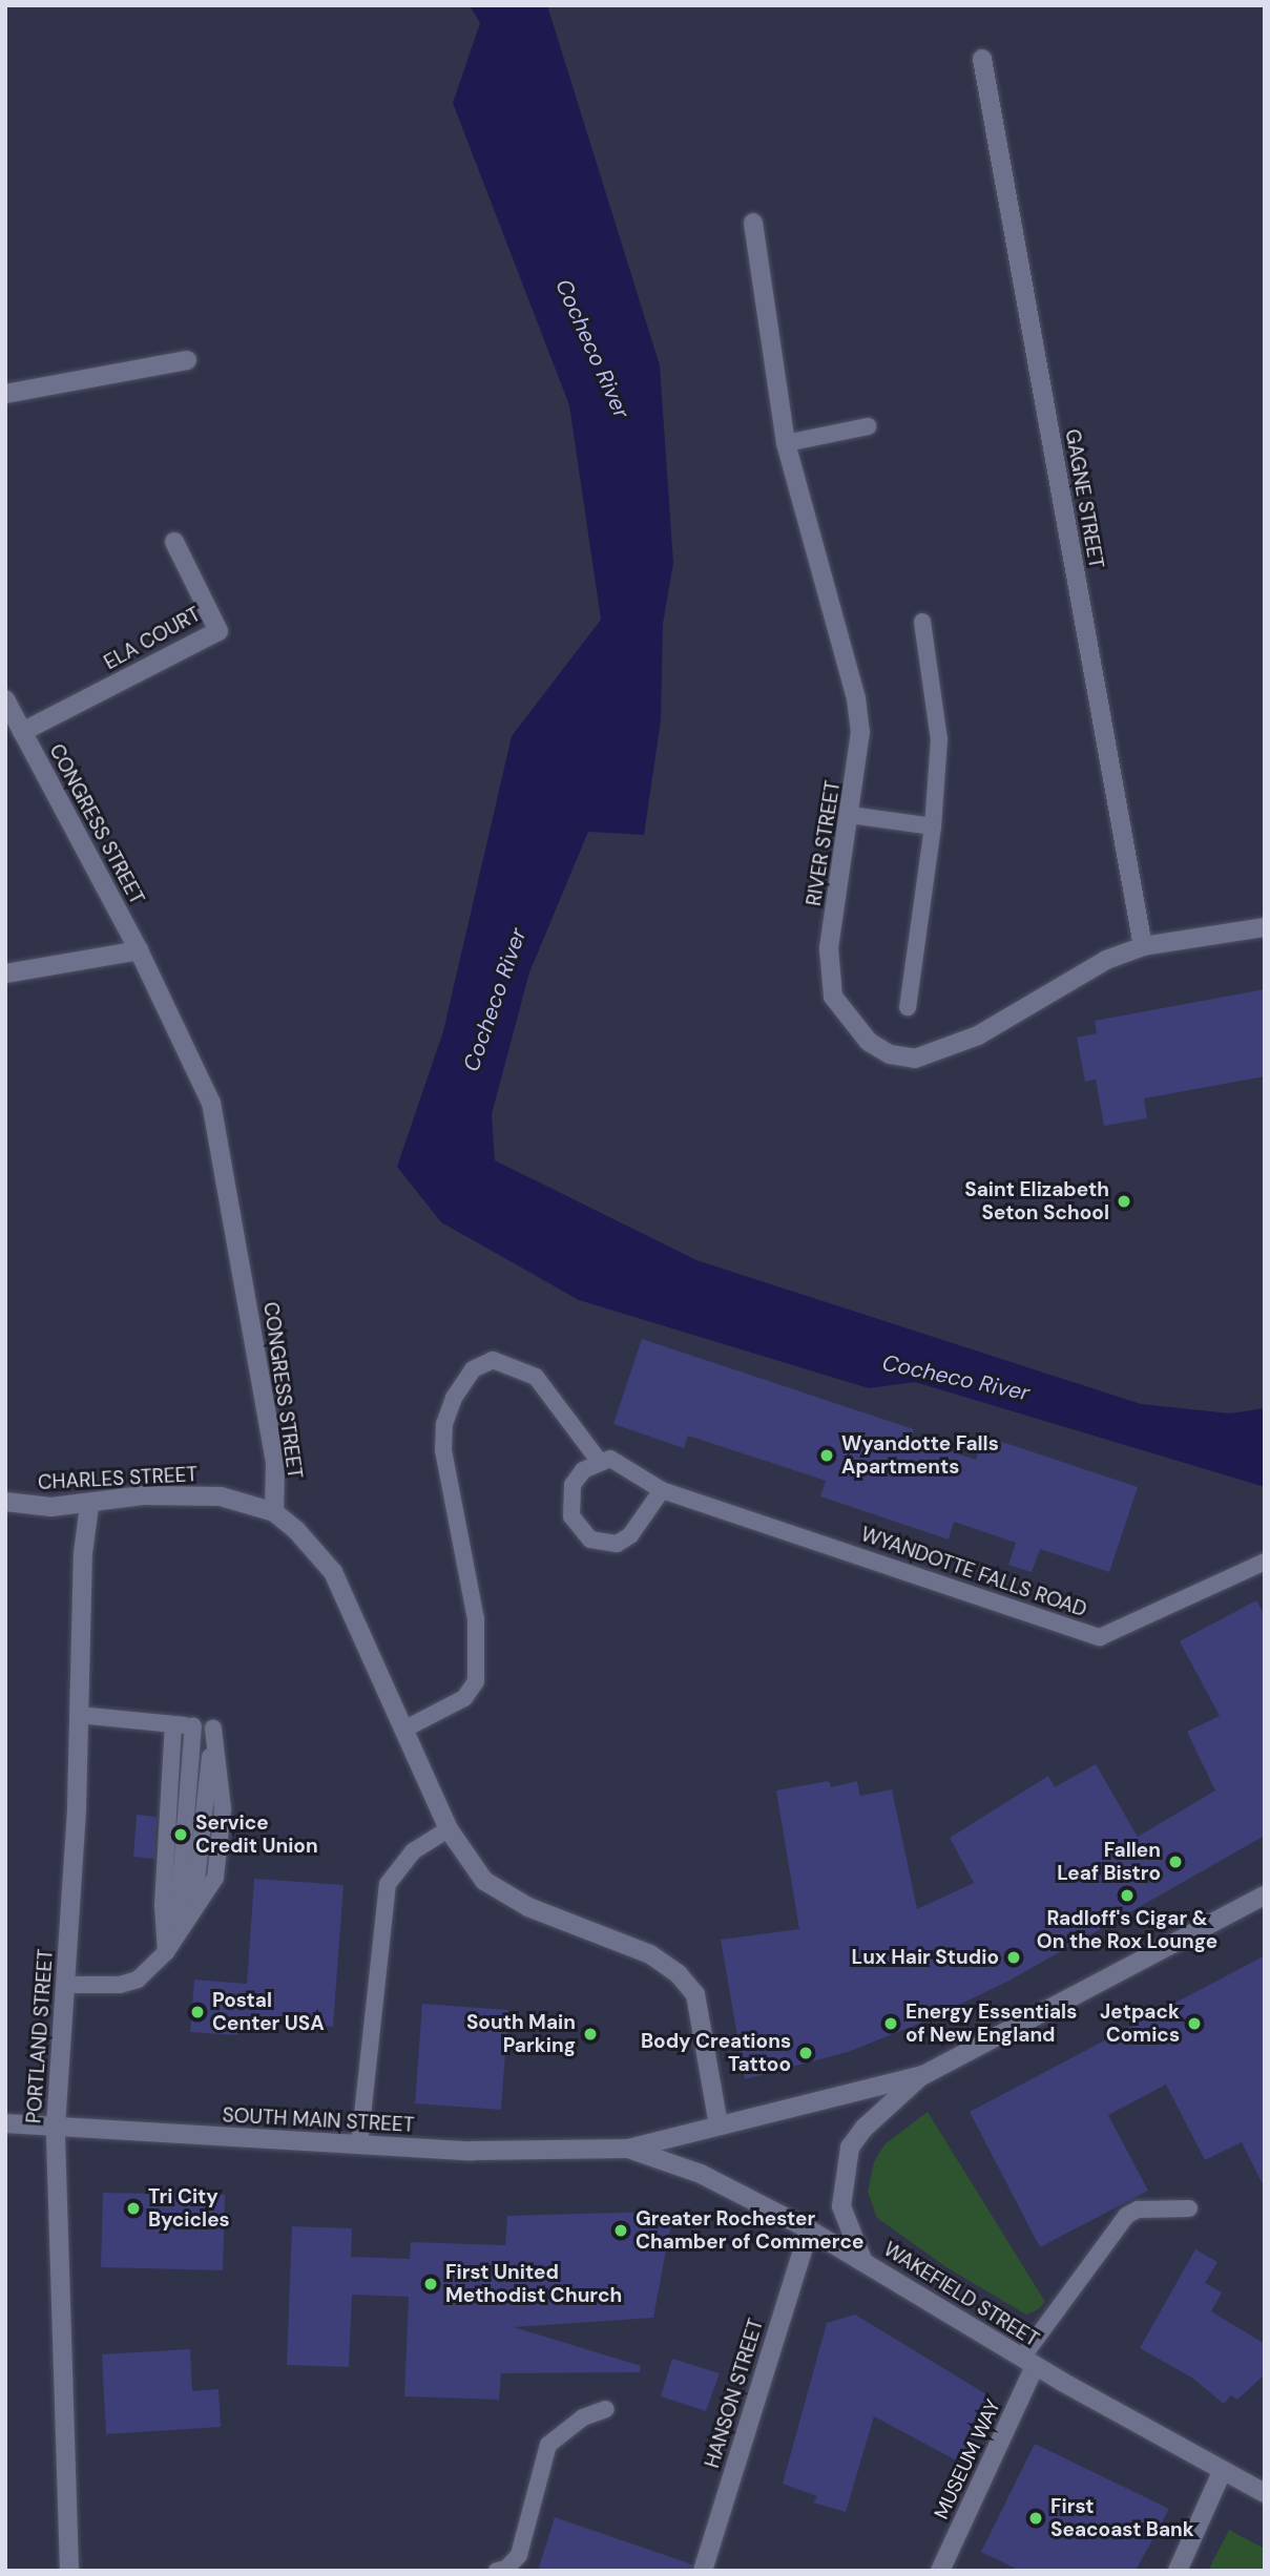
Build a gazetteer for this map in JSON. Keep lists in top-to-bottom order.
{
  "streets": {
    "street": [
      "GAGNE STREET",
      "ELA COURT",
      "CONGRESS STREET",
      "RIVER STREET",
      "CHARLES STREET",
      "PORTLAND STREET",
      "SOUTH MAIN STREET",
      "WAKEFIELD STREET",
      "HANSON STREET",
      "MUSEUM WAY"
    ],
    "lane": ["WYANDOTTE FALLS ROAD"]
  },
  "crossings": [
    ["GAGNE STREET", "RIVER STREET"],
    ["ELA COURT", "CONGRESS STREET"],
    ["CONGRESS STREET", "CHARLES STREET"],
    ["CHARLES STREET", "PORTLAND STREET"],
    ["PORTLAND STREET", "SOUTH MAIN STREET"],
    ["SOUTH MAIN STREET", "WAKEFIELD STREET"],
    ["WAKEFIELD STREET", "HANSON STREET"],
    ["WAKEFIELD STREET", "MUSEUM WAY"]
  ],
  "water": ["Cocheco River"],
  "places": [
    "Saint Elizabeth Seton School",
    "Wyandotte Falls Apartments",
    "Service Credit Union",
    "Fallen Leaf Bistro",
    "Radloff's Cigar & On the Rox Lounge",
    "Lux Hair Studio",
    "Postal Center USA",
    "Energy Essentials of New England",
    "Jetpack Comics",
    "South Main Parking",
    "Body Creations Tattoo",
    "Tri City Bycicles",
    "Greater Rochester Chamber of Commerce",
    "First United Methodist Church",
    "First Seacoast Bank"
  ]
}
